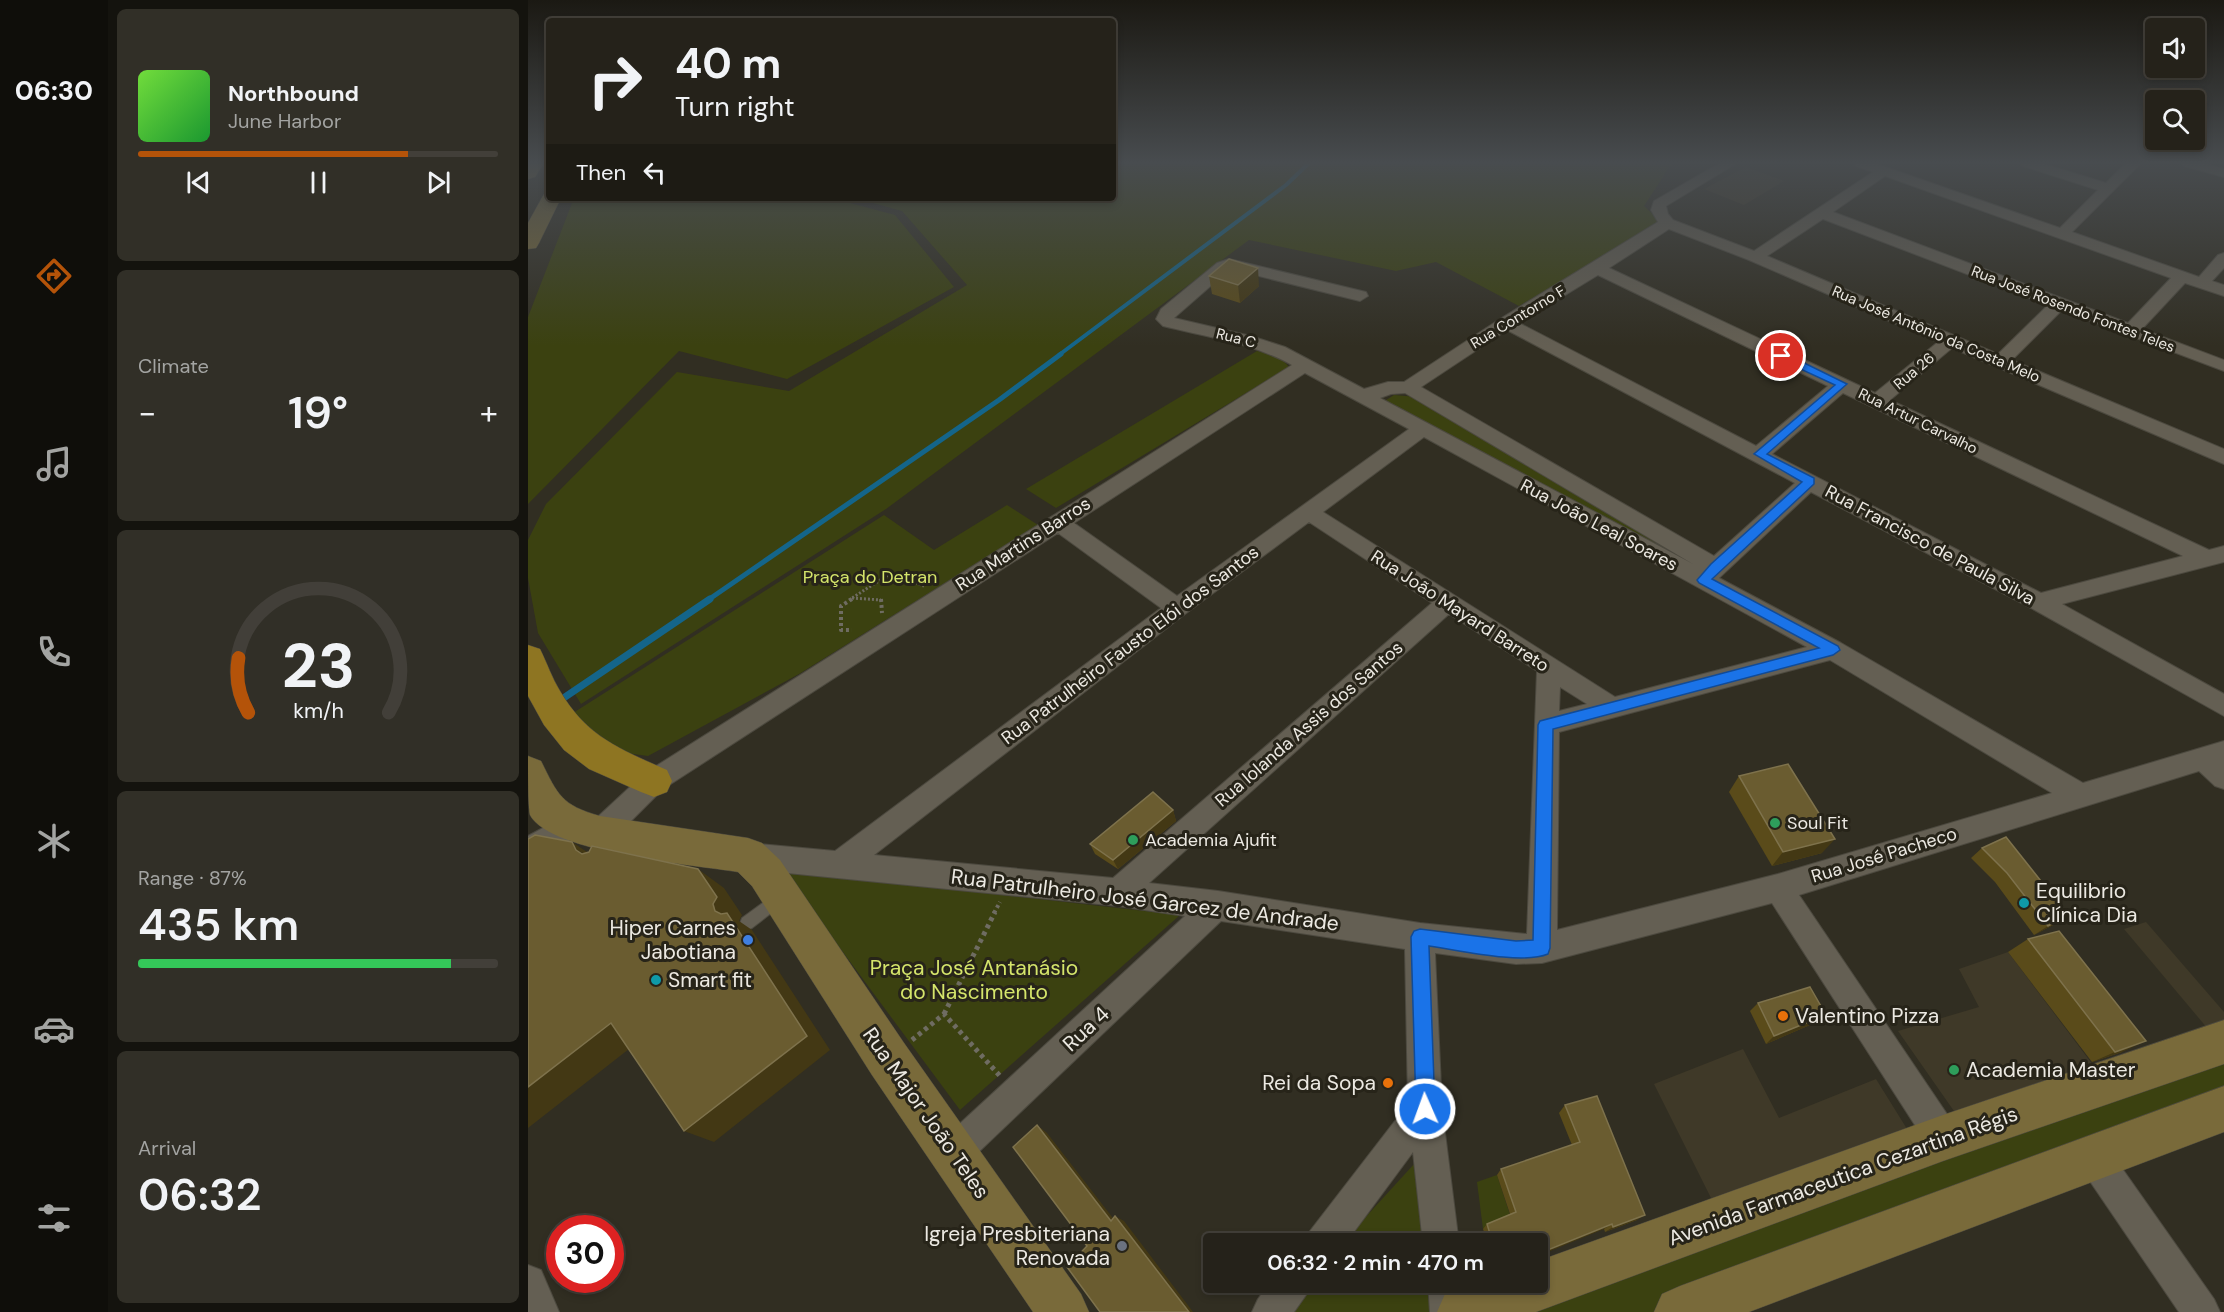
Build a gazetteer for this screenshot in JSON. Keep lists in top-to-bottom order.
{
  "streets": {
    "street": [
      "Rua José Rosendo Fontes Teles",
      "Rua Contorno F",
      "Rua José Antônio da Costa Melo",
      "Rua C",
      "Rua 26",
      "Rua Artur Carvalho",
      "Rua João Leal Soares",
      "Rua Martins Barros",
      "Rua Francisco de Paula Silva",
      "Rua João Mayard Barreto",
      "Rua Patrulheiro Fausto Elói dos Santos",
      "Rua Iolanda Assis dos Santos",
      "Rua José Pacheco",
      "Rua Patrulheiro José Garcez de Andrade",
      "Rua 4",
      "Rua Major João Teles",
      "Avenida Farmaceutica Cezartina Régis"
    ]
  },
  "crossings": [
    ["Rua Contorno F", "Rua Artur Carvalho"],
    ["Rua Contorno F", "Rua João Leal Soares"],
    ["Rua Contorno F", "Rua Francisco de Paula Silva"],
    ["Rua José Antônio da Costa Melo", "Rua 26"],
    ["Rua C", "Rua João Leal Soares"],
    ["Rua C", "Rua Martins Barros"],
    ["Rua 26", "Rua Artur Carvalho"],
    ["Rua João Leal Soares", "Rua Martins Barros"],
    ["Rua João Leal Soares", "Rua Patrulheiro Fausto Elói dos Santos"],
    ["Rua João Leal Soares", "Rua José Pacheco"],
    ["Rua João Mayard Barreto", "Rua Patrulheiro Fausto Elói dos Santos"],
    ["Rua João Mayard Barreto", "Rua Iolanda Assis dos Santos"],
    ["Rua Patrulheiro Fausto Elói dos Santos", "Rua Patrulheiro José Garcez de Andrade"],
    ["Rua Iolanda Assis dos Santos", "Rua Patrulheiro José Garcez de Andrade"],
    ["Rua José Pacheco", "Rua Patrulheiro José Garcez de Andrade"],
    ["Rua Patrulheiro José Garcez de Andrade", "Rua 4"],
    ["Rua Patrulheiro José Garcez de Andrade", "Rua Major João Teles"],
    ["Rua 4", "Rua Major João Teles"]
  ],
  "parks": ["Praça do Detran", "Praça José Antanásio do Nascimento"],
  "places": [
    "Soul Fit",
    "Academia Ajufit",
    "Equilibrio Clínica Dia",
    "Hiper Carnes Jabotiana",
    "Smart fit",
    "Valentino Pizza",
    "Academia Master",
    "Rei da Sopa",
    "Igreja Presbiteriana Renovada"
  ],
  "page": {
    "tabs": "06:30",
    "turn": ["40 m", "Turn right"],
    "song": ["Northbound", "June Harbor"],
    "then": "Then",
    "tile": [
      "Climate",
      ["Range · 87%", "435 km"],
      ["Arrival", "06:32"]
    ],
    "heat": ["−", "19°", "+"],
    "limit": "30",
    "trip": "06:32 · 2 min · 470 m",
    "gauge": ["23", "km/h"]
  }
}
